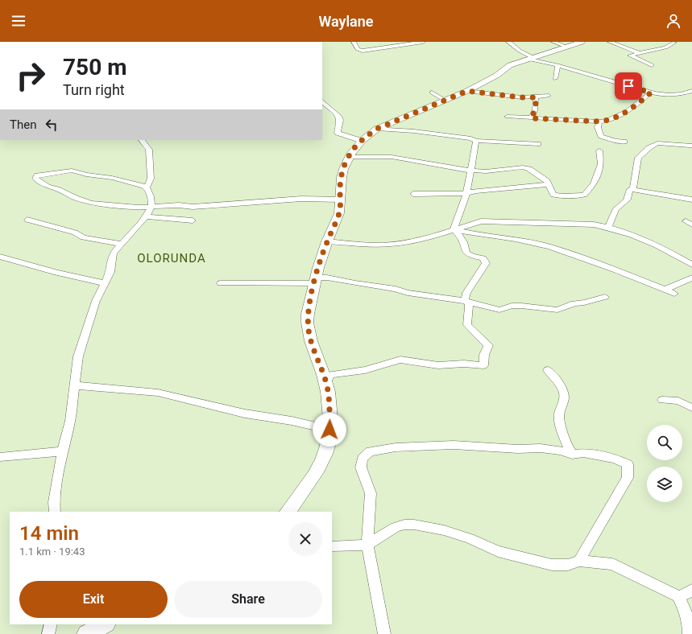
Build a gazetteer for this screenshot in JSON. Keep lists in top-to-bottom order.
{
  "districts": ["OLORUNDA"],
  "page": {
    "header": "Waylane",
    "turn": ["750 m", "Turn right"],
    "then": "Then",
    "heading": ["14 min", "1.1 km · 19:43"],
    "buttons": ["Exit", "Share"]
  }
}
